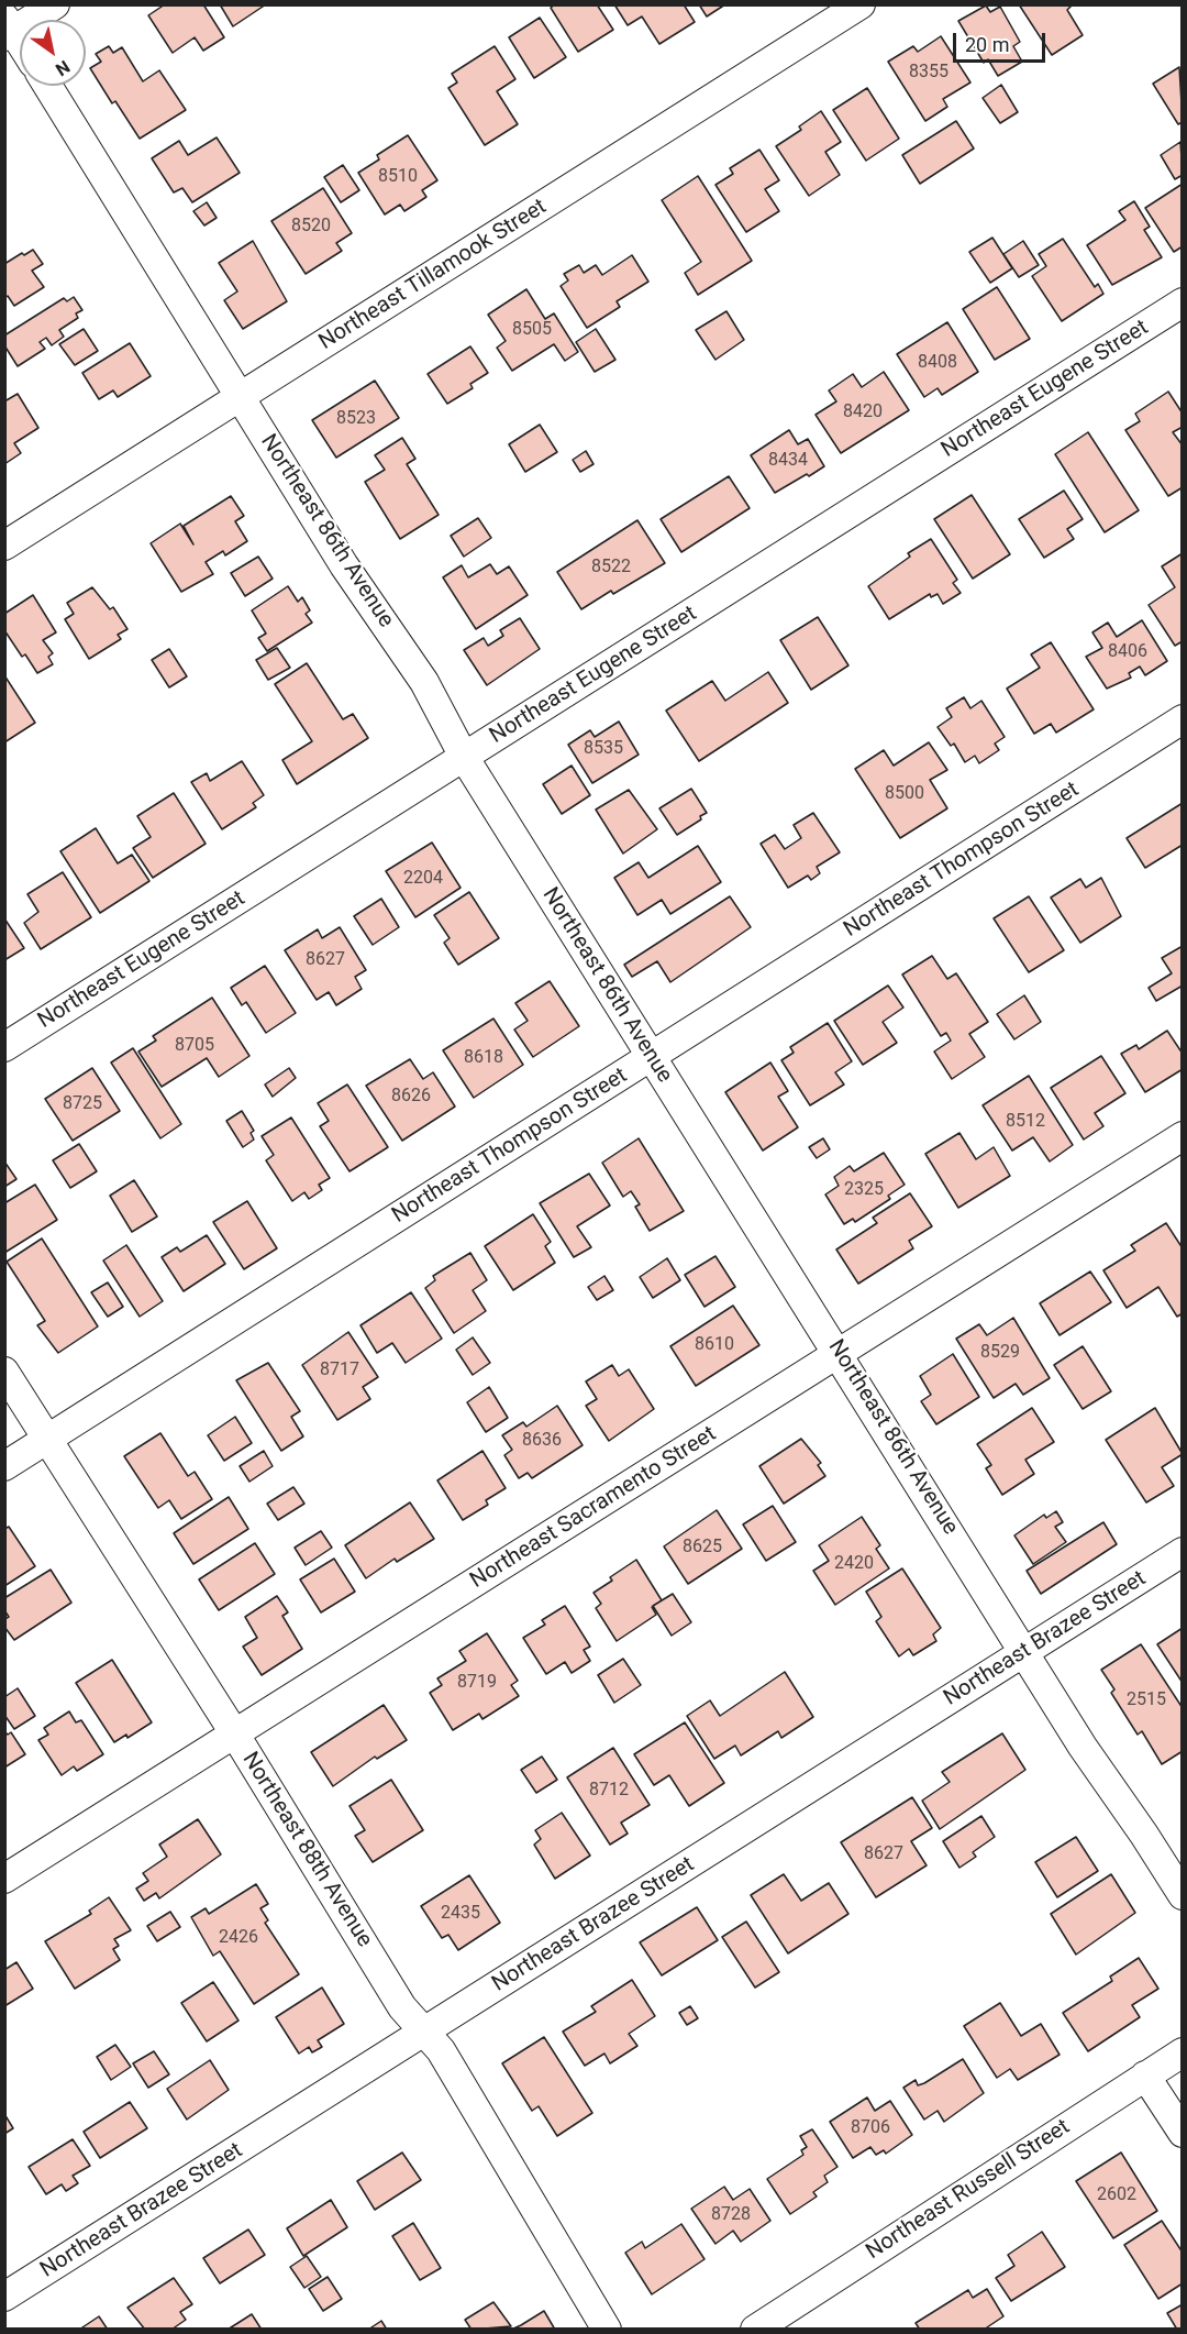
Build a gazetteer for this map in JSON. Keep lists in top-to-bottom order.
{
  "streets": {
    "street": [
      "Northeast Tillamook Street",
      "Northeast Eugene Street",
      "Northeast 86th Avenue",
      "Northeast Thompson Street",
      "Northeast Sacramento Street",
      "Northeast Brazee Street",
      "Northeast 88th Avenue",
      "Northeast Russell Street"
    ]
  },
  "crossings": [
    ["Northeast Tillamook Street", "Northeast 86th Avenue"],
    ["Northeast Eugene Street", "Northeast 86th Avenue"],
    ["Northeast 86th Avenue", "Northeast Thompson Street"],
    ["Northeast 86th Avenue", "Northeast Sacramento Street"],
    ["Northeast 86th Avenue", "Northeast Brazee Street"],
    ["Northeast Thompson Street", "Northeast 88th Avenue"],
    ["Northeast Sacramento Street", "Northeast 88th Avenue"],
    ["Northeast Brazee Street", "Northeast 88th Avenue"]
  ],
  "house_numbers": [
    "8355",
    "8510",
    "8520",
    "8505",
    "8408",
    "8420",
    "8523",
    "8434",
    "8522",
    "8406",
    "8535",
    "8500",
    "2204",
    "8627",
    "8705",
    "8618",
    "8626",
    "8725",
    "8512",
    "2325",
    "8610",
    "8529",
    "8717",
    "8636",
    "8625",
    "2420",
    "8719",
    "2515",
    "8712",
    "8627",
    "2435",
    "2426",
    "8706",
    "2602",
    "8728"
  ],
  "scale_bar": "20 m",
  "north": "bottom right"
}
